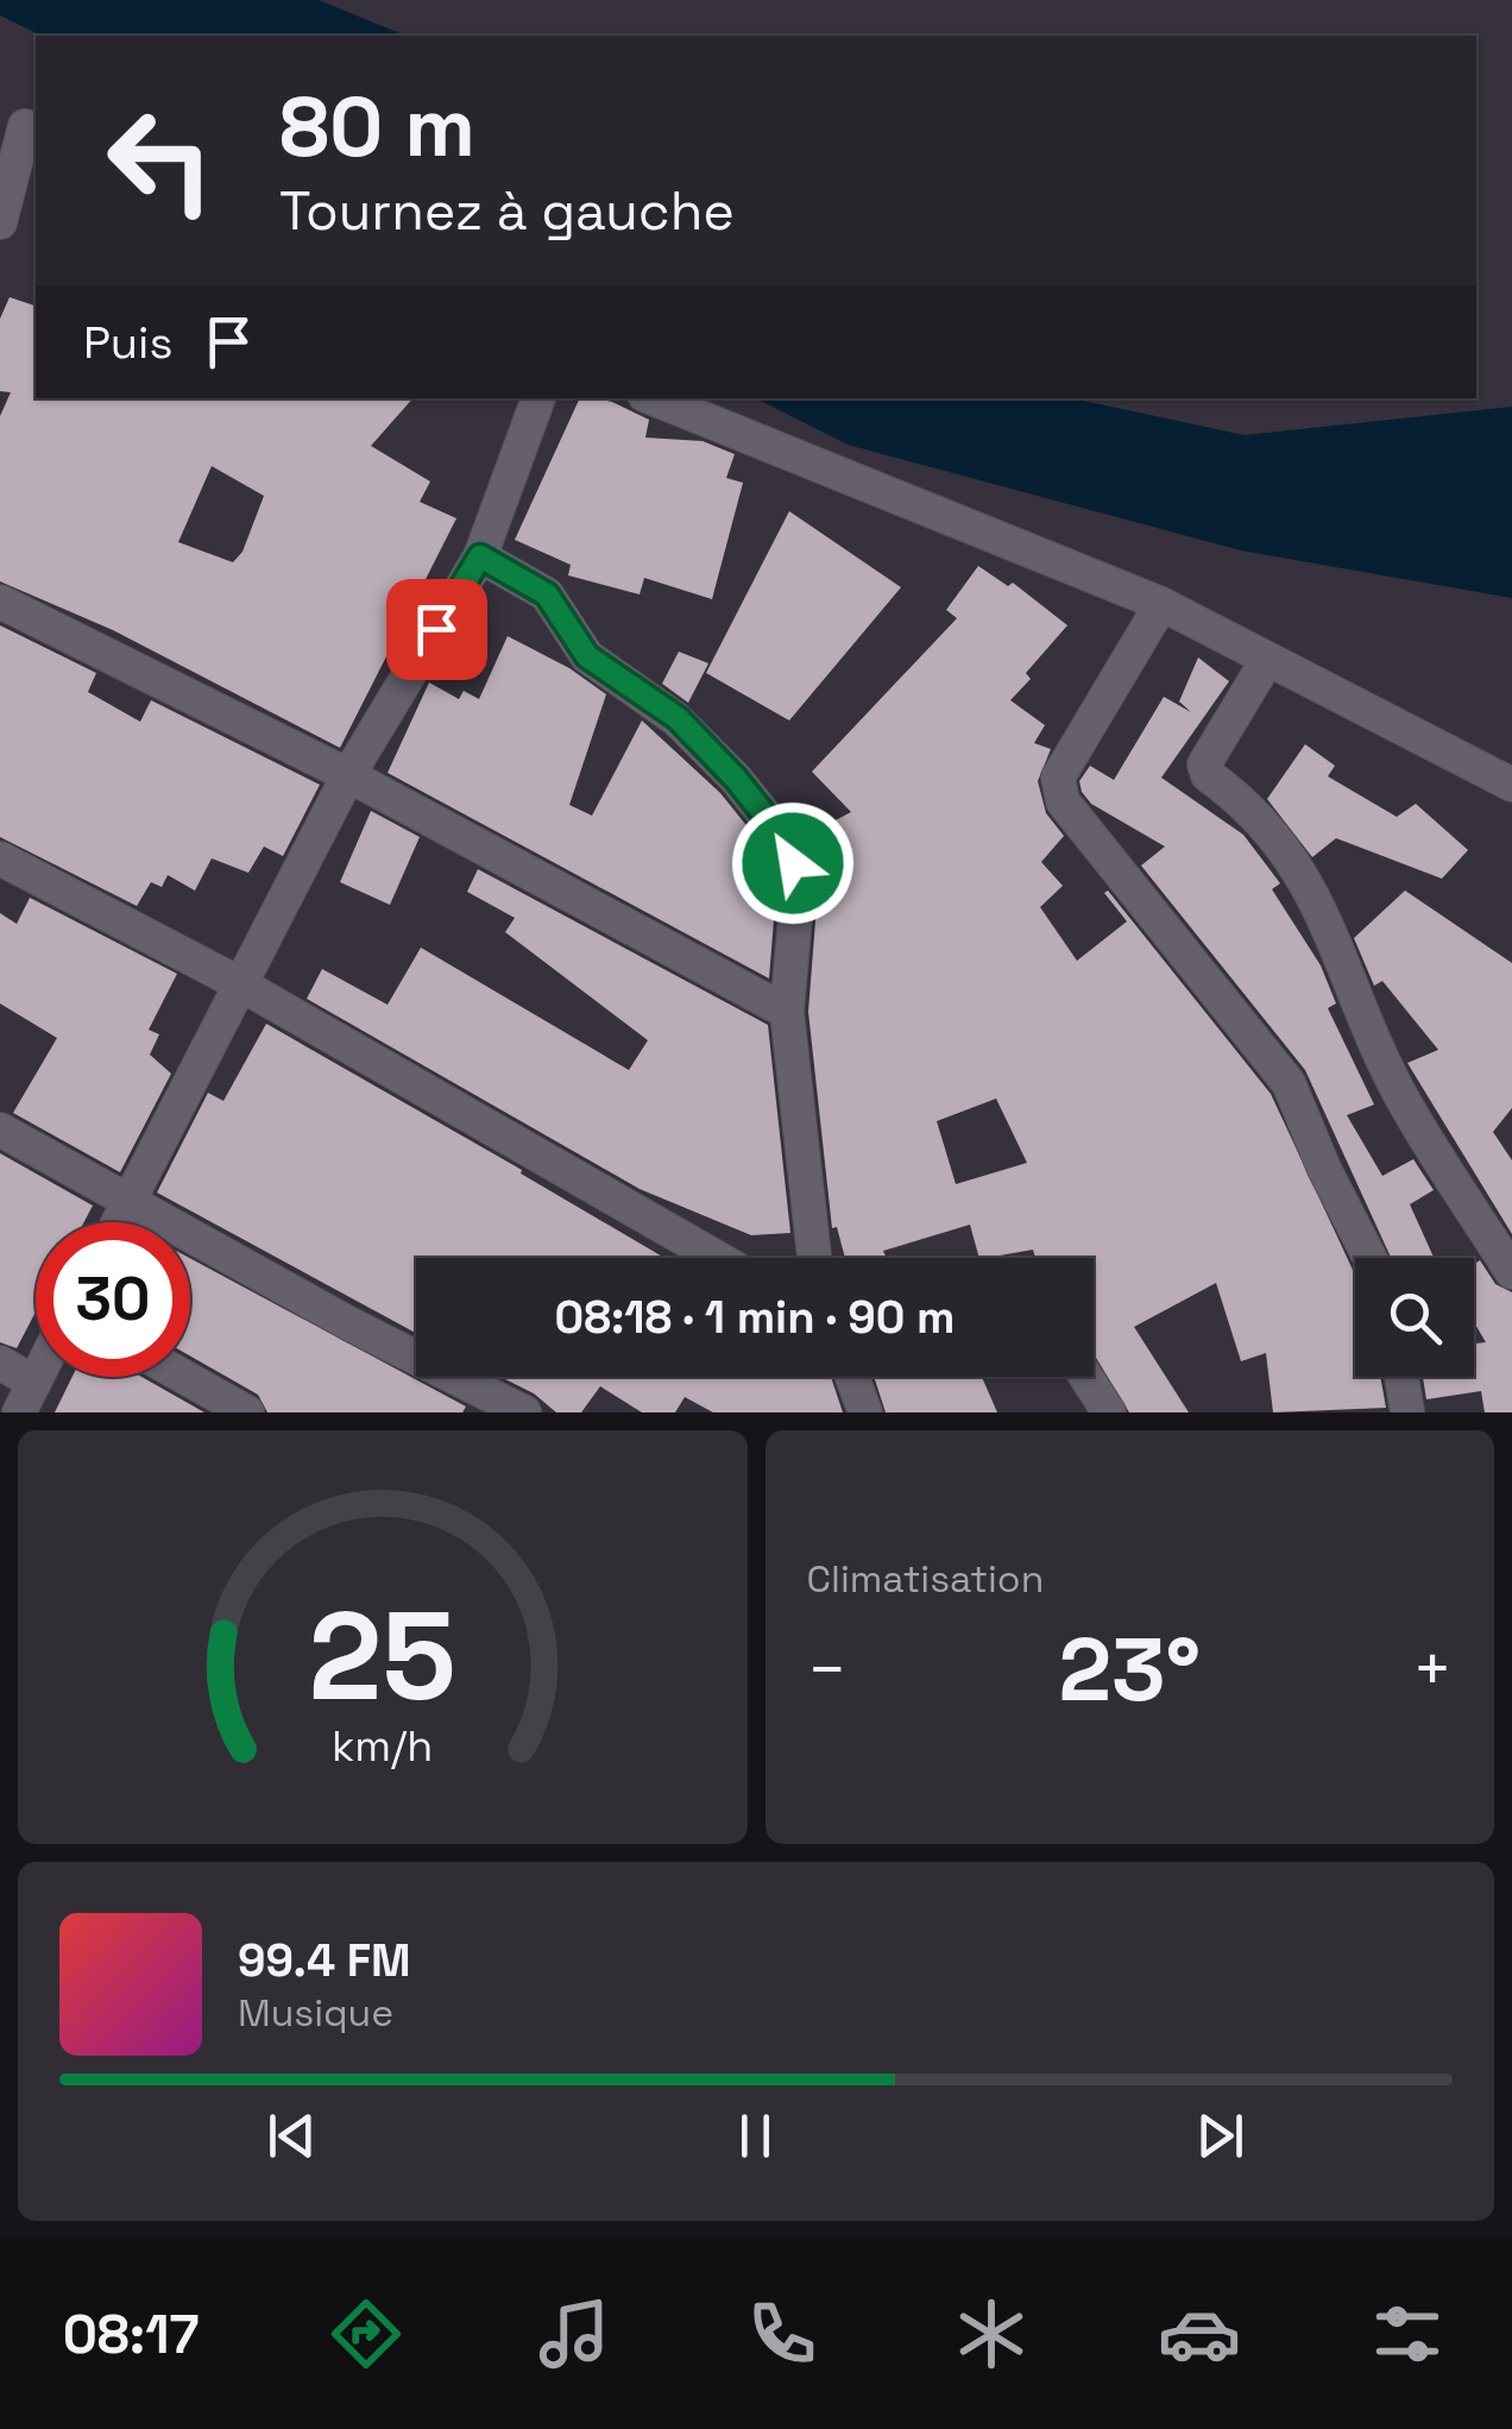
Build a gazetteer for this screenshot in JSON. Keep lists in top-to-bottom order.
{
  "page": {
    "turn": ["80 m", "Tournez à gauche"],
    "then": "Puis",
    "limit": "30",
    "trip": "08:18 · 1 min · 90 m",
    "tile": "Climatisation",
    "heat": ["−", "23°", "+"],
    "song": ["99.4 FM", "Musique"],
    "tabs": "08:17",
    "gauge": ["25", "km/h"]
  }
}
